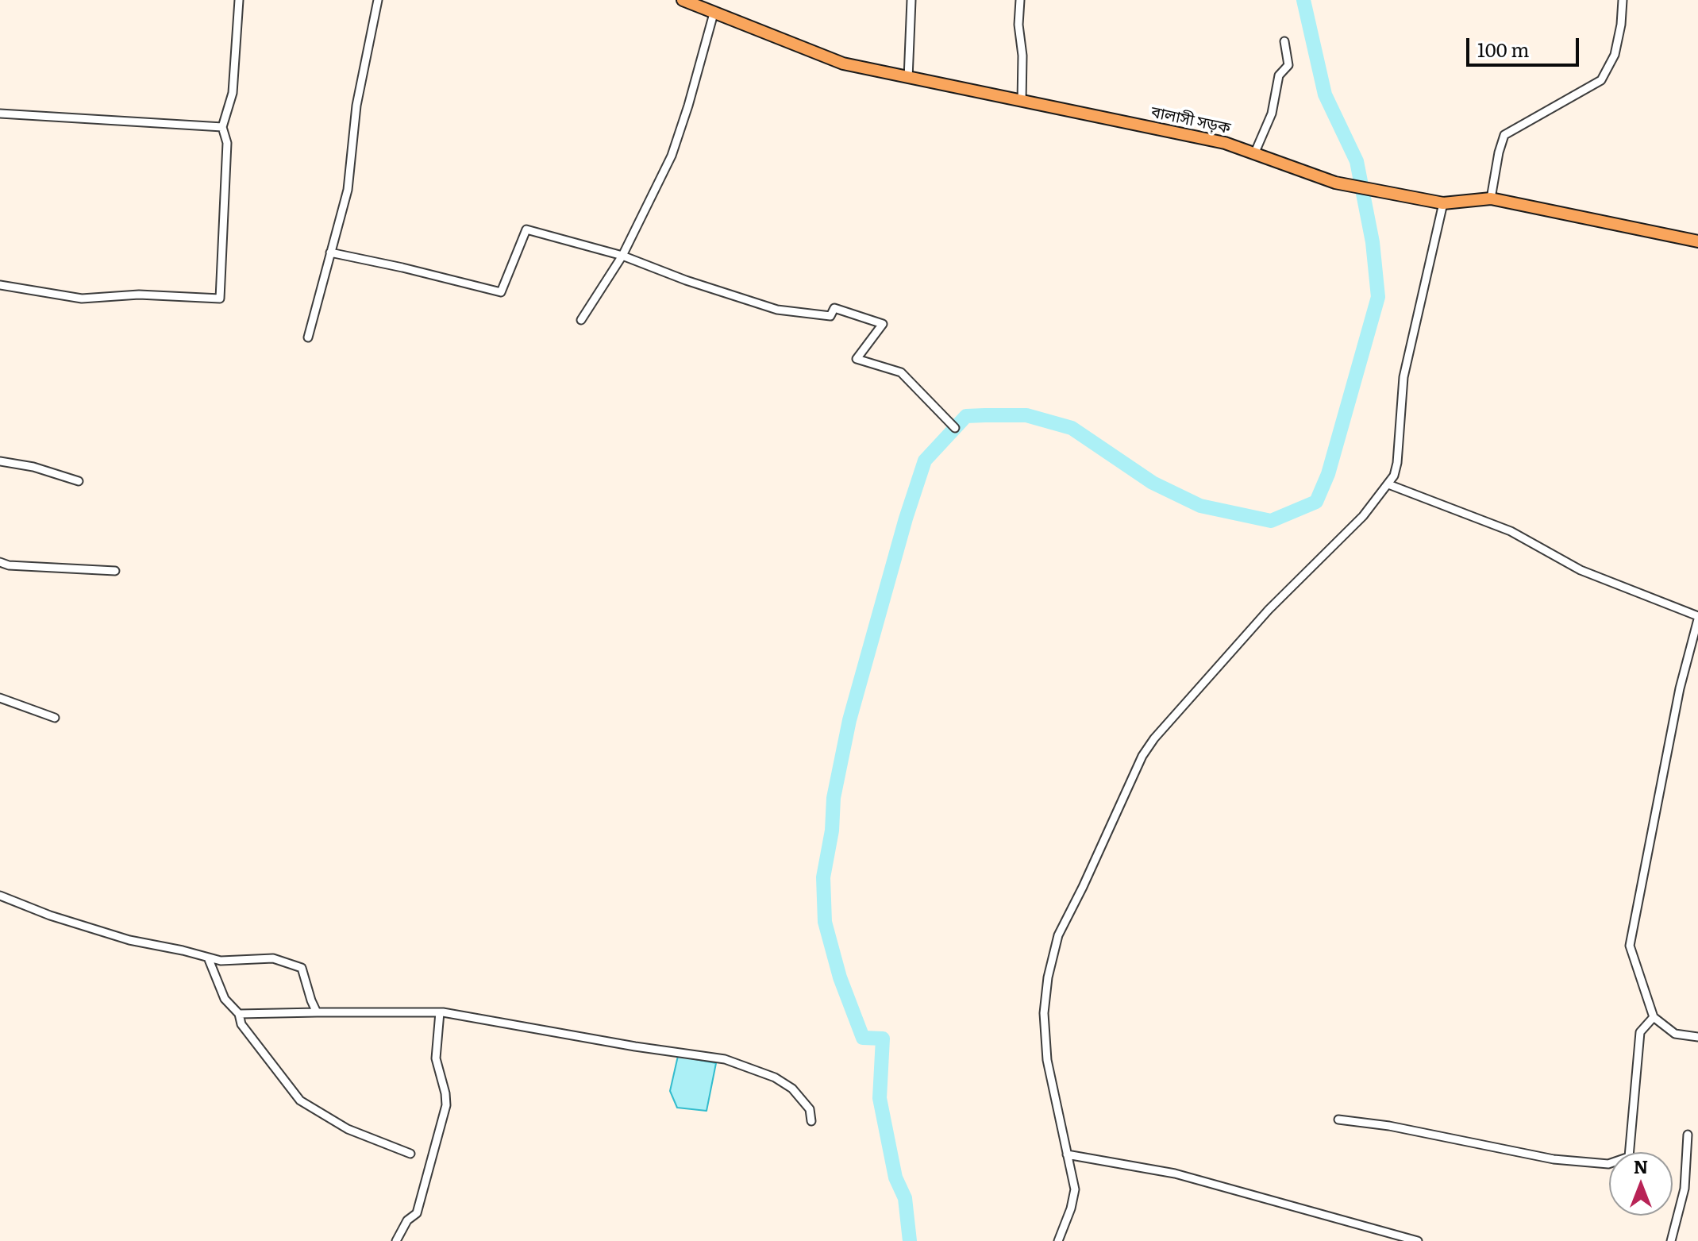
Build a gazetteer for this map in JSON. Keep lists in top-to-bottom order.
{
  "streets": {
    "main road": ["বালাসী সড়ক"]
  },
  "scale_bar": "100 m",
  "north": "top"
}
